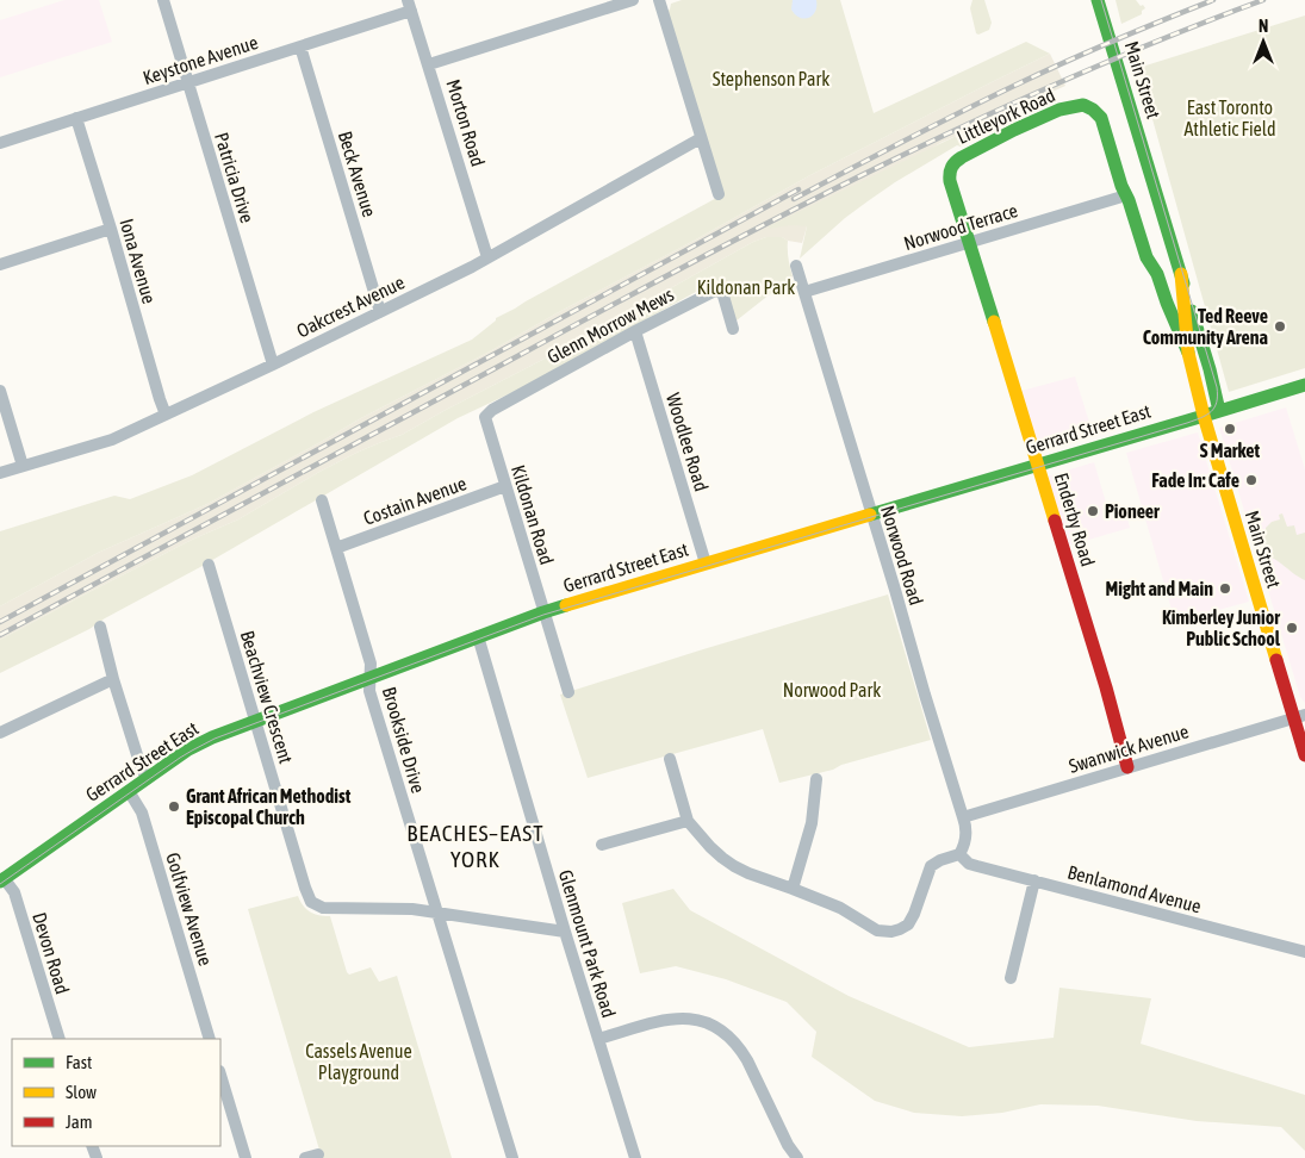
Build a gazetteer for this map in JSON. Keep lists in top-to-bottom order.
{
  "streets": {
    "street": [
      "Keystone Avenue",
      "Main Street",
      "Littleyork Road",
      "Morton Road",
      "Beck Avenue",
      "Patricia Drive",
      "Norwood Terrace",
      "Iona Avenue",
      "Oakcrest Avenue",
      "Glenn Morrow Mews",
      "Gerrard Street East",
      "Woodlee Road",
      "Costain Avenue",
      "Kildonan Road",
      "Enderby Road",
      "Norwood Road",
      "Beachview Crescent",
      "Brookside Drive",
      "Swanwick Avenue",
      "Benlamond Avenue",
      "Golfview Avenue",
      "Glenmount Park Road",
      "Devon Road"
    ]
  },
  "crossings": [
    ["Keystone Avenue", "Morton Road"],
    ["Keystone Avenue", "Beck Avenue"],
    ["Keystone Avenue", "Patricia Drive"],
    ["Keystone Avenue", "Iona Avenue"],
    ["Main Street", "Littleyork Road"],
    ["Main Street", "Norwood Terrace"],
    ["Main Street", "Gerrard Street East"],
    ["Main Street", "Swanwick Avenue"],
    ["Littleyork Road", "Enderby Road"],
    ["Morton Road", "Oakcrest Avenue"],
    ["Beck Avenue", "Oakcrest Avenue"],
    ["Patricia Drive", "Oakcrest Avenue"],
    ["Norwood Terrace", "Enderby Road"],
    ["Norwood Terrace", "Norwood Road"],
    ["Iona Avenue", "Oakcrest Avenue"],
    ["Glenn Morrow Mews", "Woodlee Road"],
    ["Glenn Morrow Mews", "Kildonan Road"],
    ["Gerrard Street East", "Woodlee Road"],
    ["Gerrard Street East", "Kildonan Road"],
    ["Gerrard Street East", "Enderby Road"],
    ["Gerrard Street East", "Norwood Road"],
    ["Gerrard Street East", "Beachview Crescent"],
    ["Gerrard Street East", "Brookside Drive"],
    ["Gerrard Street East", "Golfview Avenue"],
    ["Gerrard Street East", "Glenmount Park Road"],
    ["Gerrard Street East", "Devon Road"],
    ["Costain Avenue", "Kildonan Road"],
    ["Costain Avenue", "Brookside Drive"],
    ["Enderby Road", "Swanwick Avenue"],
    ["Norwood Road", "Swanwick Avenue"],
    ["Norwood Road", "Benlamond Avenue"],
    ["Beachview Crescent", "Brookside Drive"],
    ["Beachview Crescent", "Glenmount Park Road"]
  ],
  "districts": ["BEACHES–EAST YORK"],
  "parks": [
    "Stephenson Park",
    "East Toronto Athletic Field",
    "Kildonan Park",
    "Norwood Park",
    "Cassels Avenue Playground"
  ],
  "places": [
    "Ted Reeve Community Arena",
    "S Market",
    "Fade In: Cafe",
    "Pioneer",
    "Might and Main",
    "Kimberley Junior Public School",
    "Grant African Methodist Episcopal Church"
  ],
  "legend": ["Fast", "Slow", "Jam"],
  "north": "top"
}
